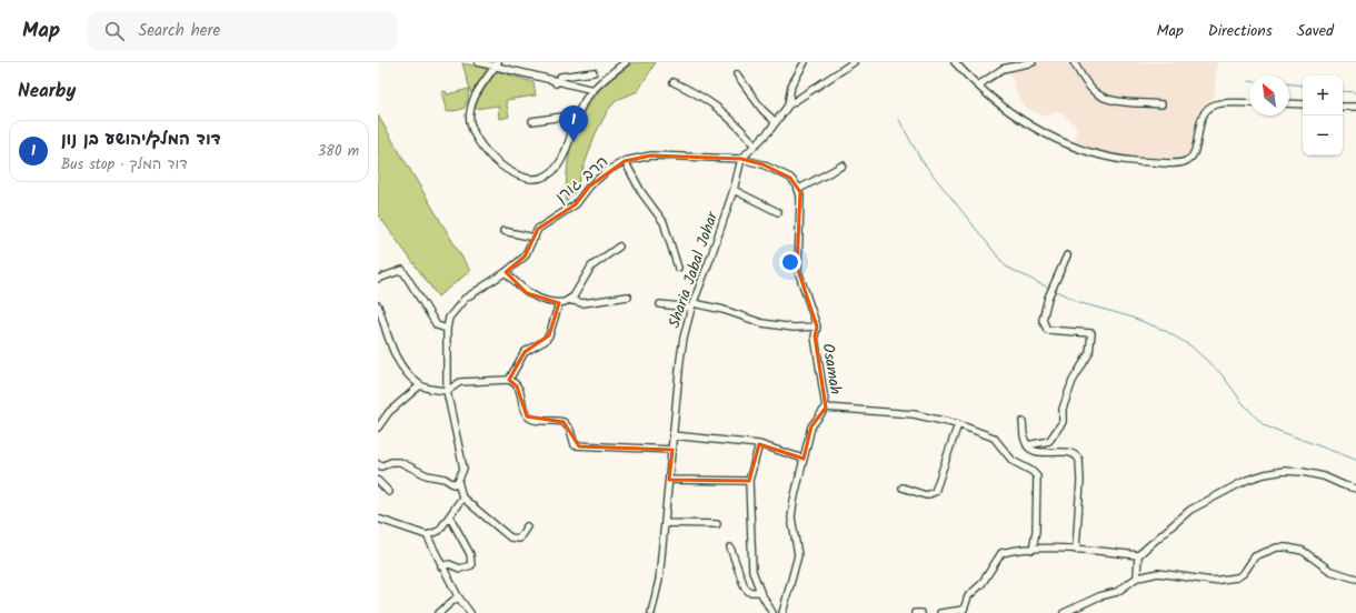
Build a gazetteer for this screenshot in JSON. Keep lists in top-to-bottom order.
{
  "streets": {
    "street": ["הרב גורן", "Sharia Jabal Johar", "Osamah"]
  },
  "crossings": [
    ["הרב גורן", "Sharia Jabal Johar"]
  ],
  "north": "top left",
  "page": {
    "header": "Map",
    "search": "Search here",
    "nav": ["Map", "Directions", "Saved"],
    "heading": "Nearby",
    "map_buttons": ["+", "−"],
    "pins": "1",
    "list": [
      {
        "mark": "1",
        "name": "דוד המלך/יהושע בן נון",
        "note": "Bus stop · דוד המלך",
        "value": "380 m"
      }
    ]
  }
}
